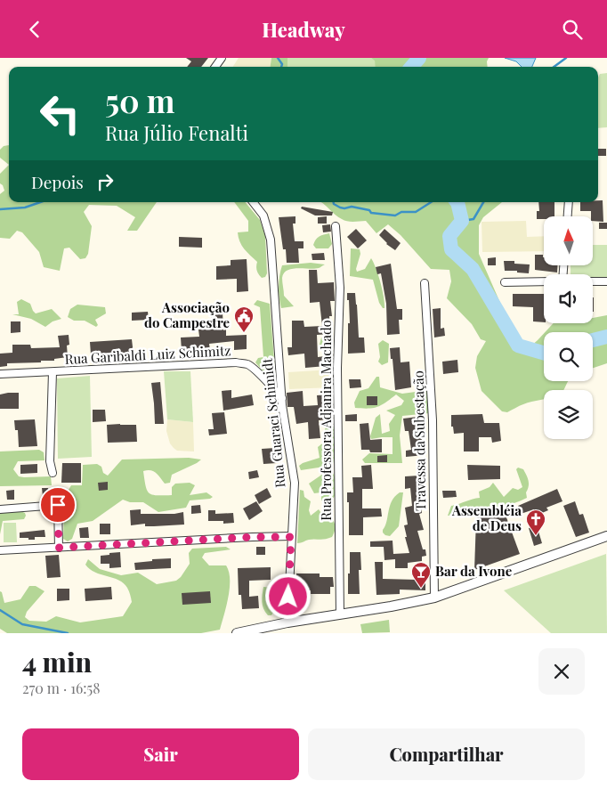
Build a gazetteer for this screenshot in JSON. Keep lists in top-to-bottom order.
{
  "streets": {
    "street": [
      "Rua Garibaldi Luiz Schimitz",
      "Rua Professora Adjanira Machado",
      "Rua Guaraci Schimidt",
      "Travessa da Subestação"
    ]
  },
  "crossings": [
    ["Rua Garibaldi Luiz Schimitz", "Rua Guaraci Schimidt"]
  ],
  "places": {
    "public building": ["Associação do Campestre"],
    "church": ["Assembléia de Deus"],
    "bar": ["Bar da Ivone"]
  },
  "north": "top",
  "page": {
    "header": "Headway",
    "turn": ["50 m", "Rua Júlio Fenalti"],
    "then": "Depois",
    "heading": ["4 min", "270 m · 16:58"],
    "buttons": ["Sair", "Compartilhar"]
  }
}
